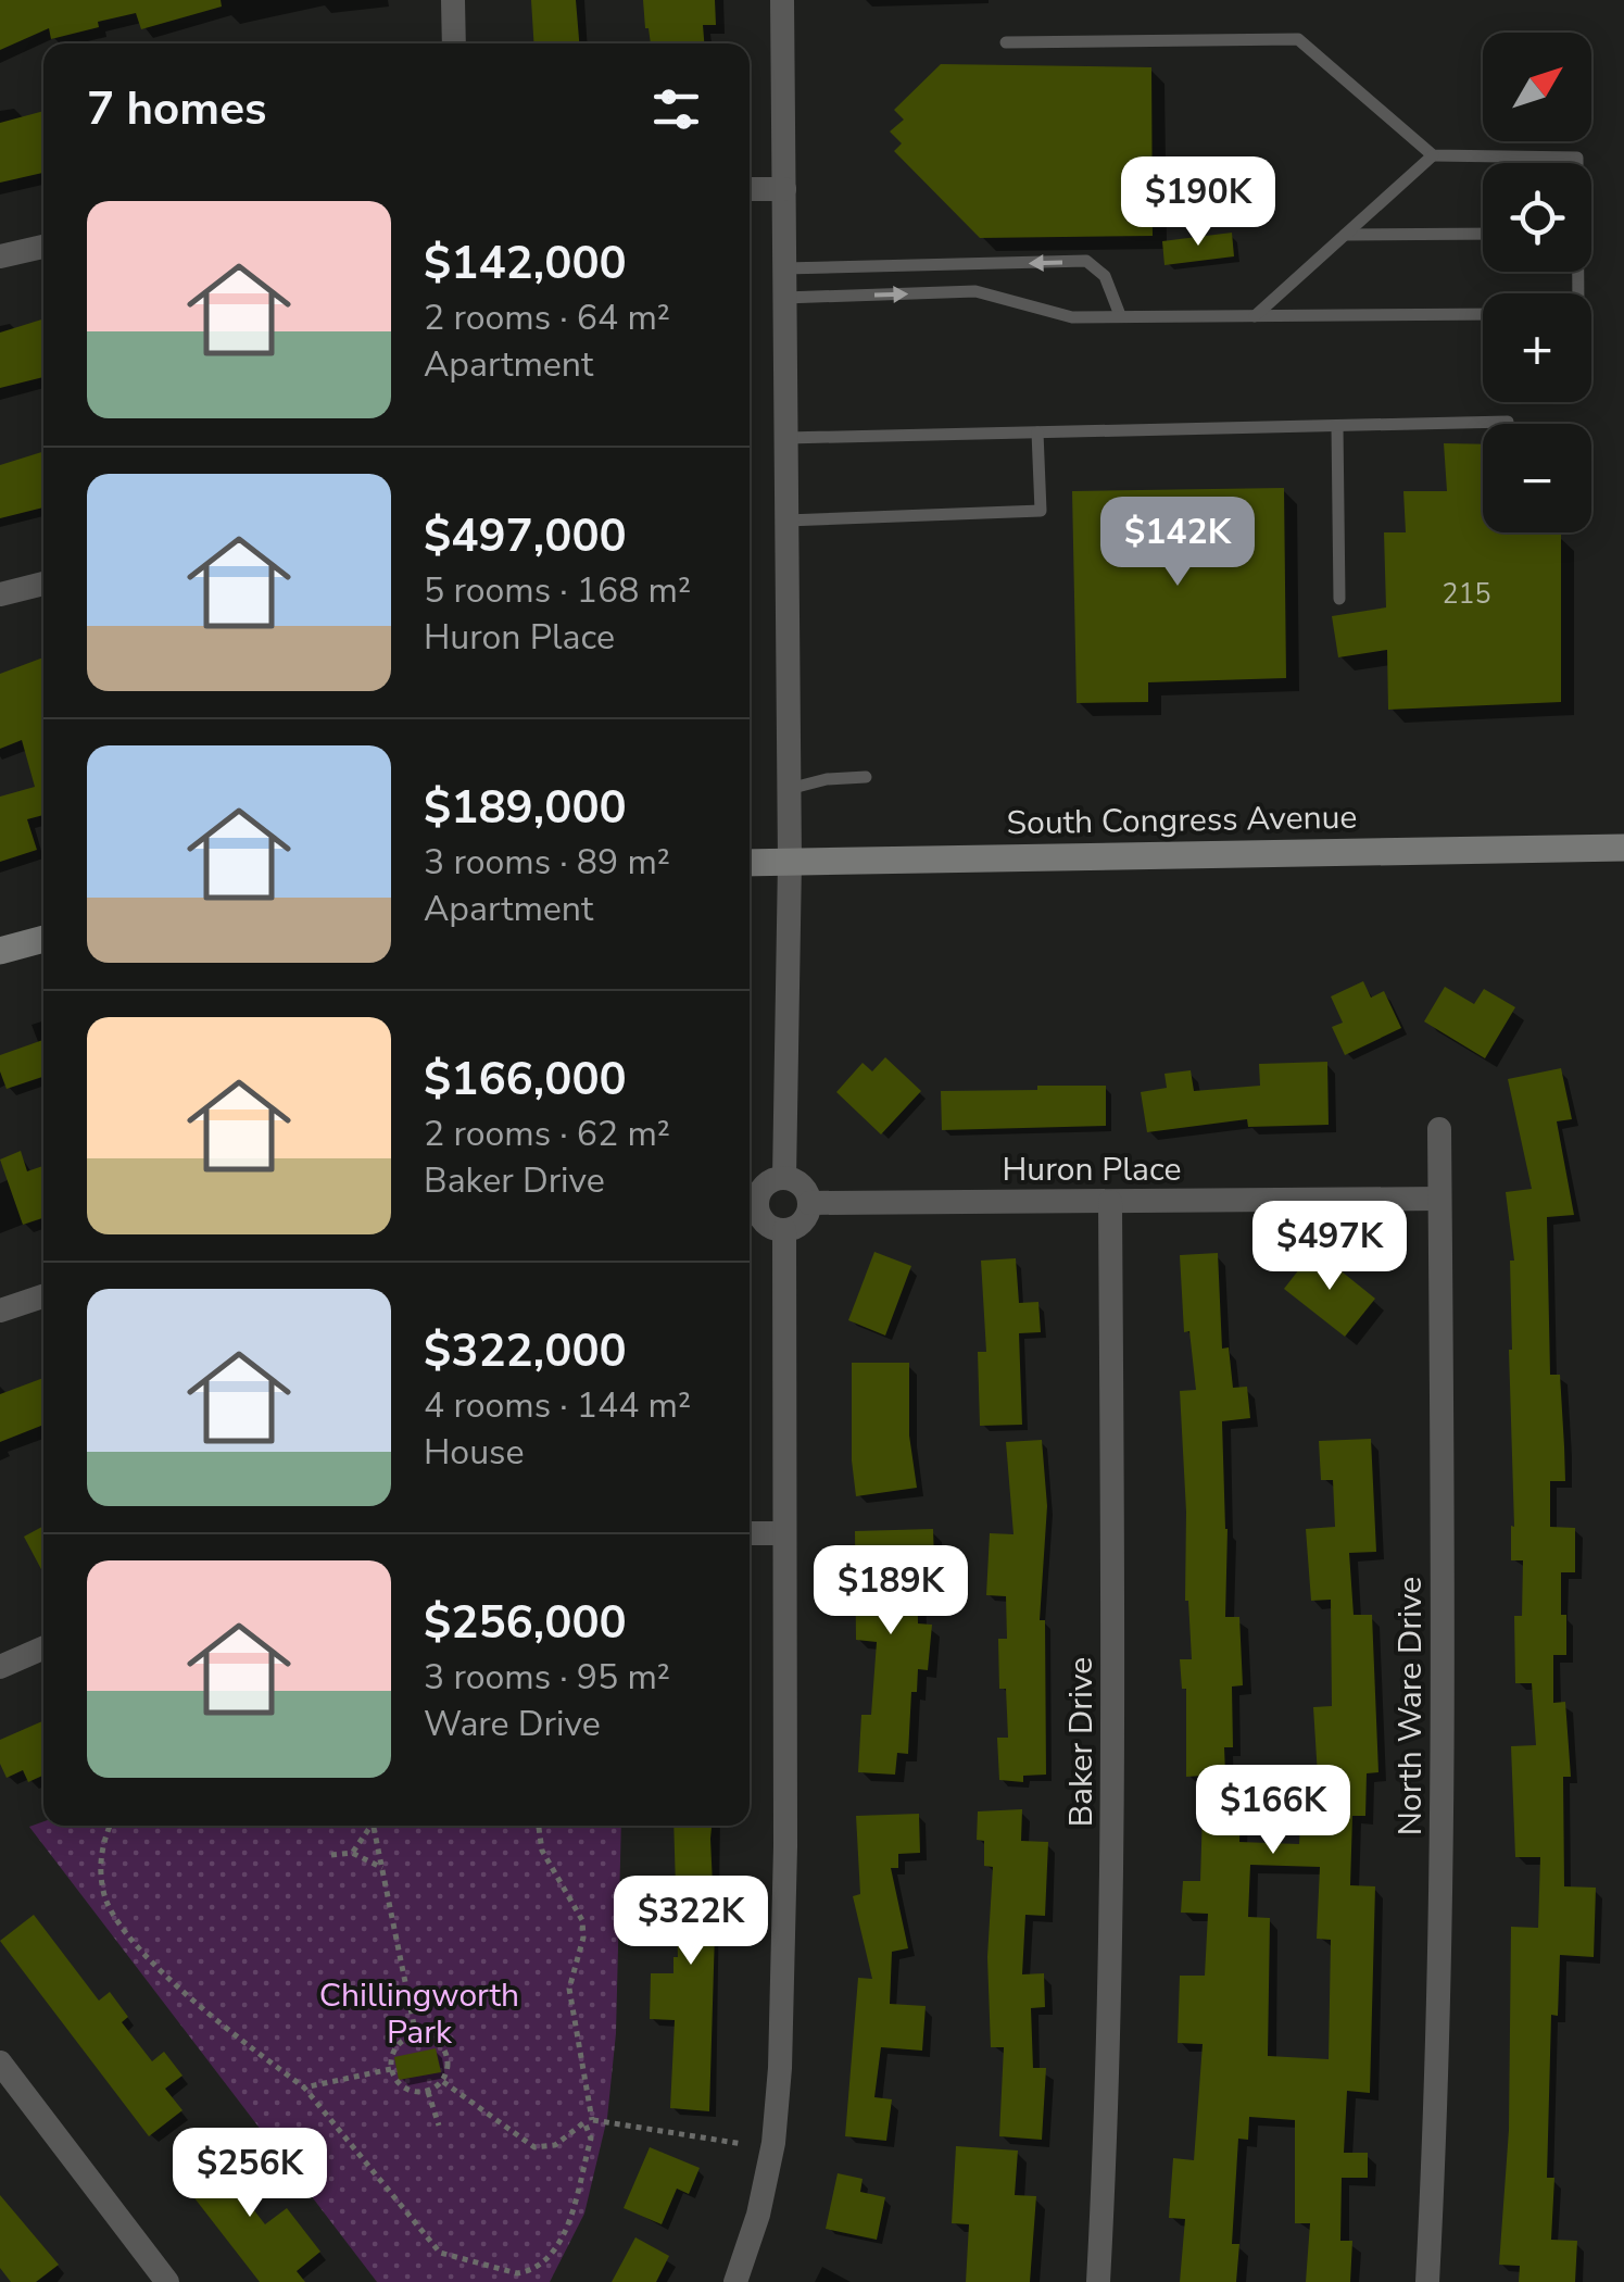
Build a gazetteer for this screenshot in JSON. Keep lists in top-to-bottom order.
{
  "streets": {
    "street": [
      "South Congress Avenue",
      "Huron Place",
      "North Ware Drive",
      "Baker Drive"
    ]
  },
  "crossings": [
    ["Huron Place", "North Ware Drive"],
    ["Huron Place", "Baker Drive"]
  ],
  "parks": ["Chillingworth Park"],
  "house_numbers": ["215"],
  "north": "top right",
  "page": {
    "map_buttons": ["+", "−"],
    "heading": "7 homes",
    "price": [
      "$190K",
      "$142K",
      "$497K",
      "$189K",
      "$166K",
      "$322K",
      "$256K"
    ],
    "list": [
      {
        "name": "$142,000",
        "note": "2 rooms · 64 m² · Apartment"
      },
      {
        "name": "$497,000",
        "note": "5 rooms · 168 m² · Huron Place"
      },
      {
        "name": "$189,000",
        "note": "3 rooms · 89 m² · Apartment"
      },
      {
        "name": "$166,000",
        "note": "2 rooms · 62 m² · Baker Drive"
      },
      {
        "name": "$322,000",
        "note": "4 rooms · 144 m² · House"
      },
      {
        "name": "$256,000",
        "note": "3 rooms · 95 m² · Ware Drive"
      }
    ]
  }
}
